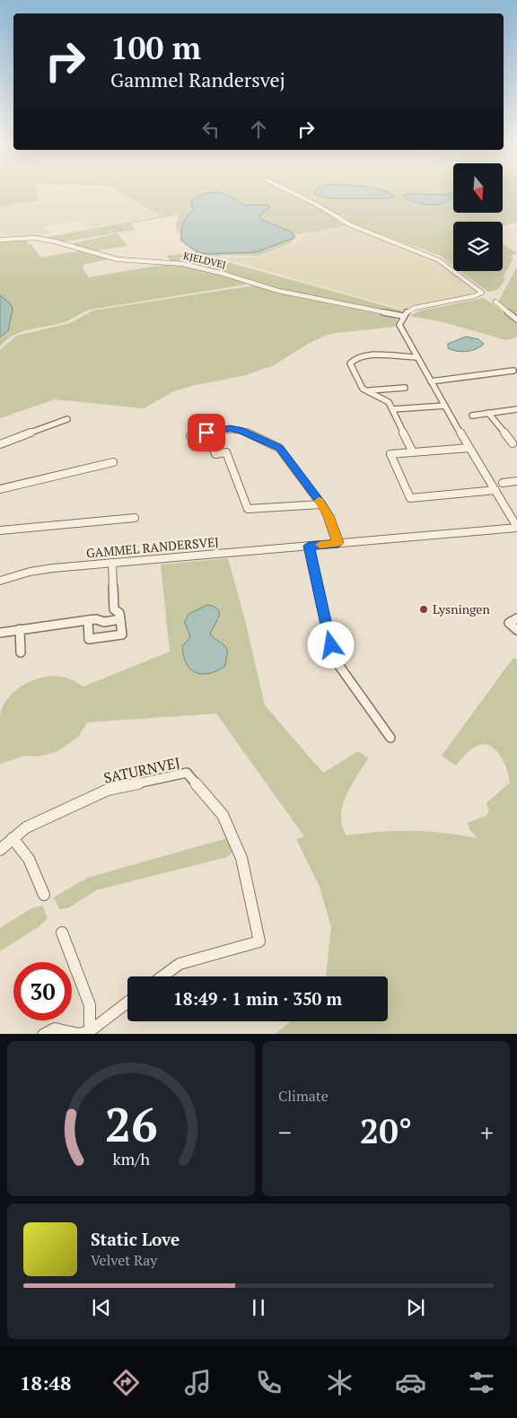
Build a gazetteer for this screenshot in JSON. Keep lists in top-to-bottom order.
{
  "streets": {
    "street": ["KJELDVEJ", "GAMMEL RANDERSVEJ", "SATURNVEJ"]
  },
  "places": ["Lysningen"],
  "north": "bottom",
  "page": {
    "turn": ["100 m", "Gammel Randersvej"],
    "limit": "30",
    "trip": "18:49 · 1 min · 350 m",
    "tile": "Climate",
    "heat": ["−", "20°", "+"],
    "song": ["Static Love", "Velvet Ray"],
    "tabs": "18:48",
    "gauge": ["26", "km/h"]
  }
}
